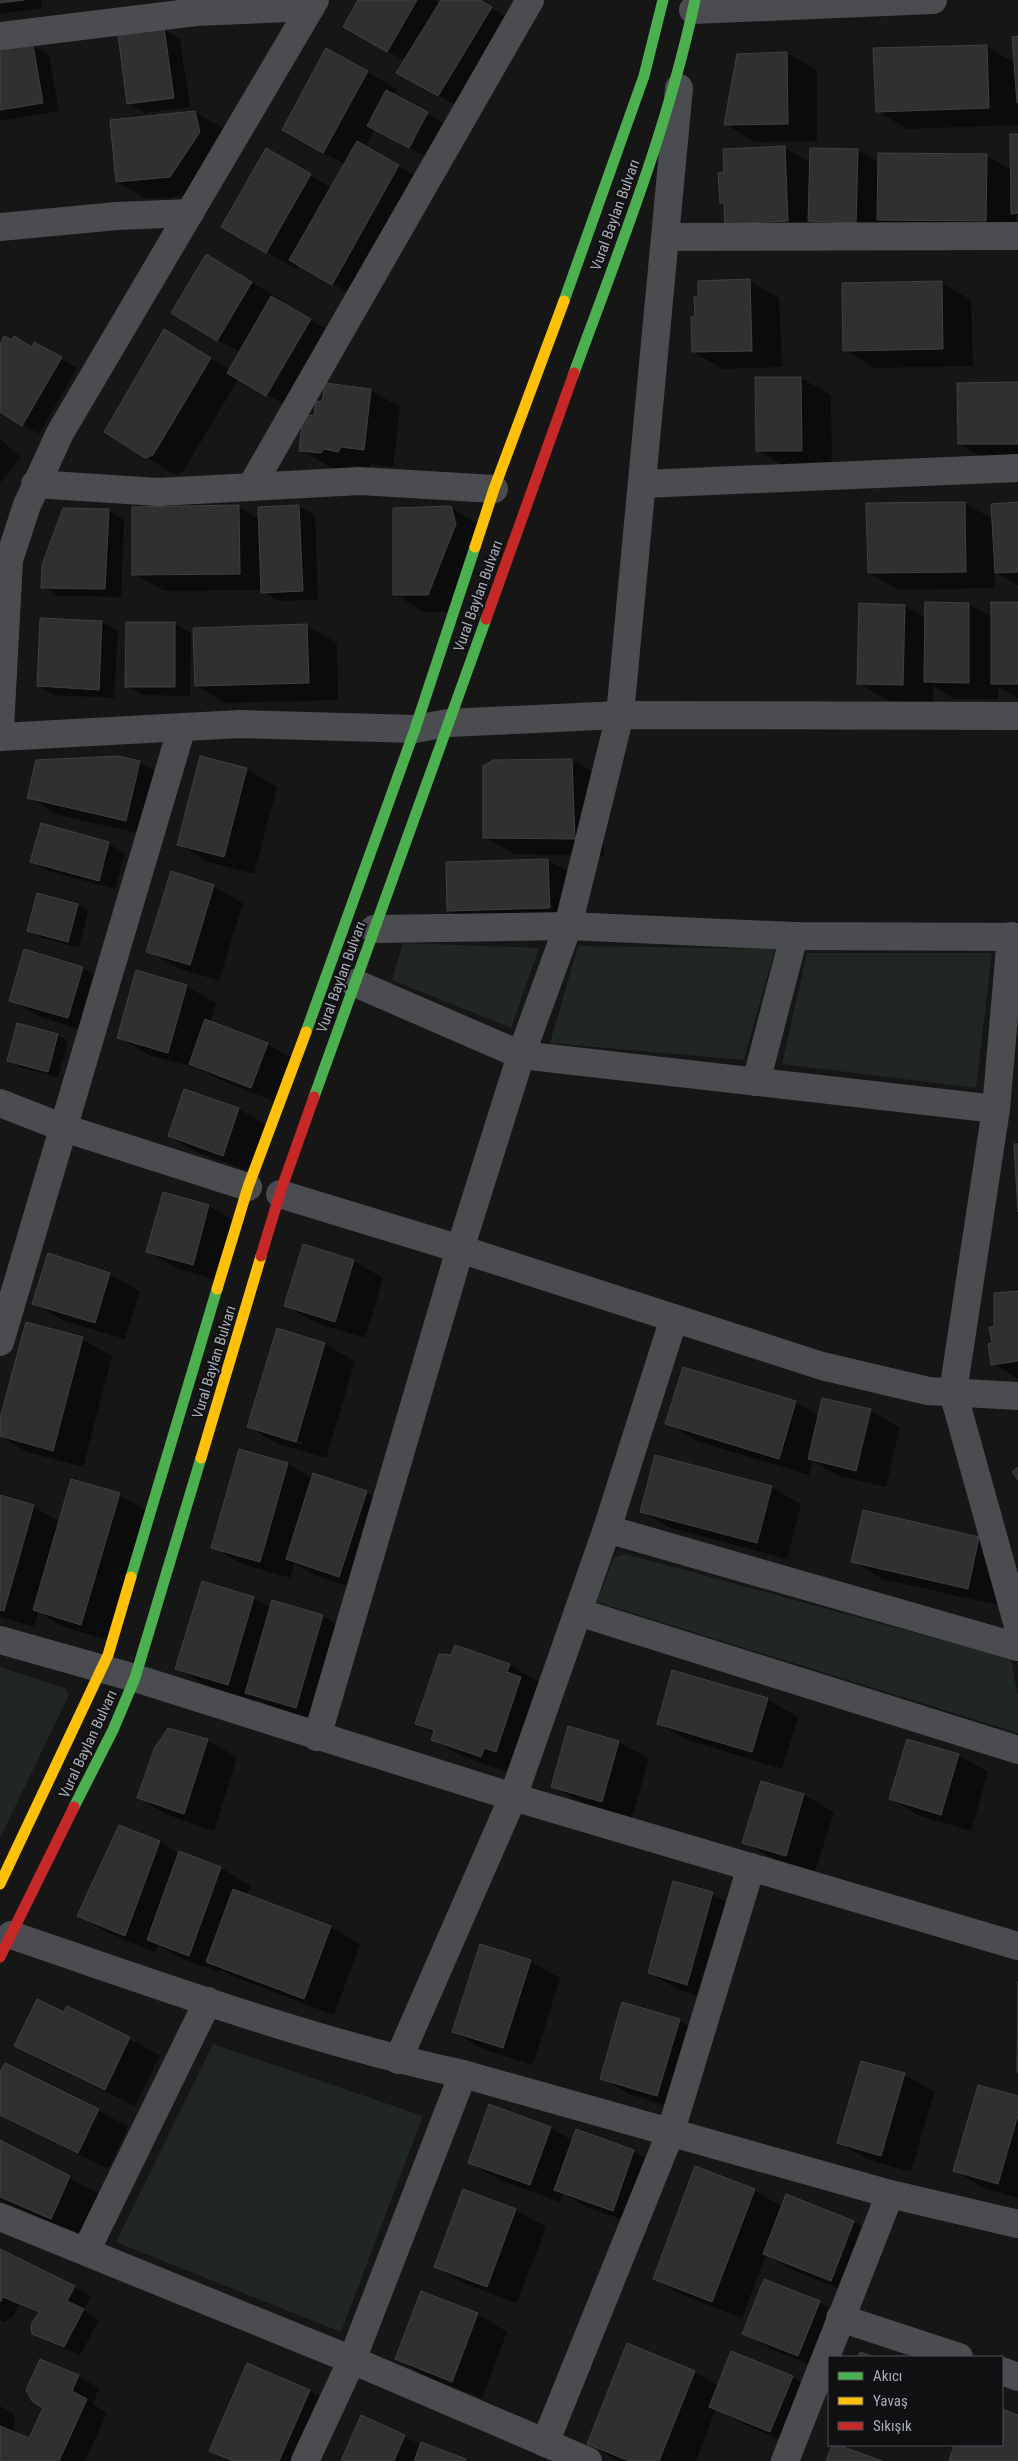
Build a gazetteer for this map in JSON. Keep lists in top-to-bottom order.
{
  "streets": {
    "main road": ["Vural Baylan Bulvarı"]
  },
  "legend": ["Akıcı", "Yavaş", "Sıkışık"]
}
